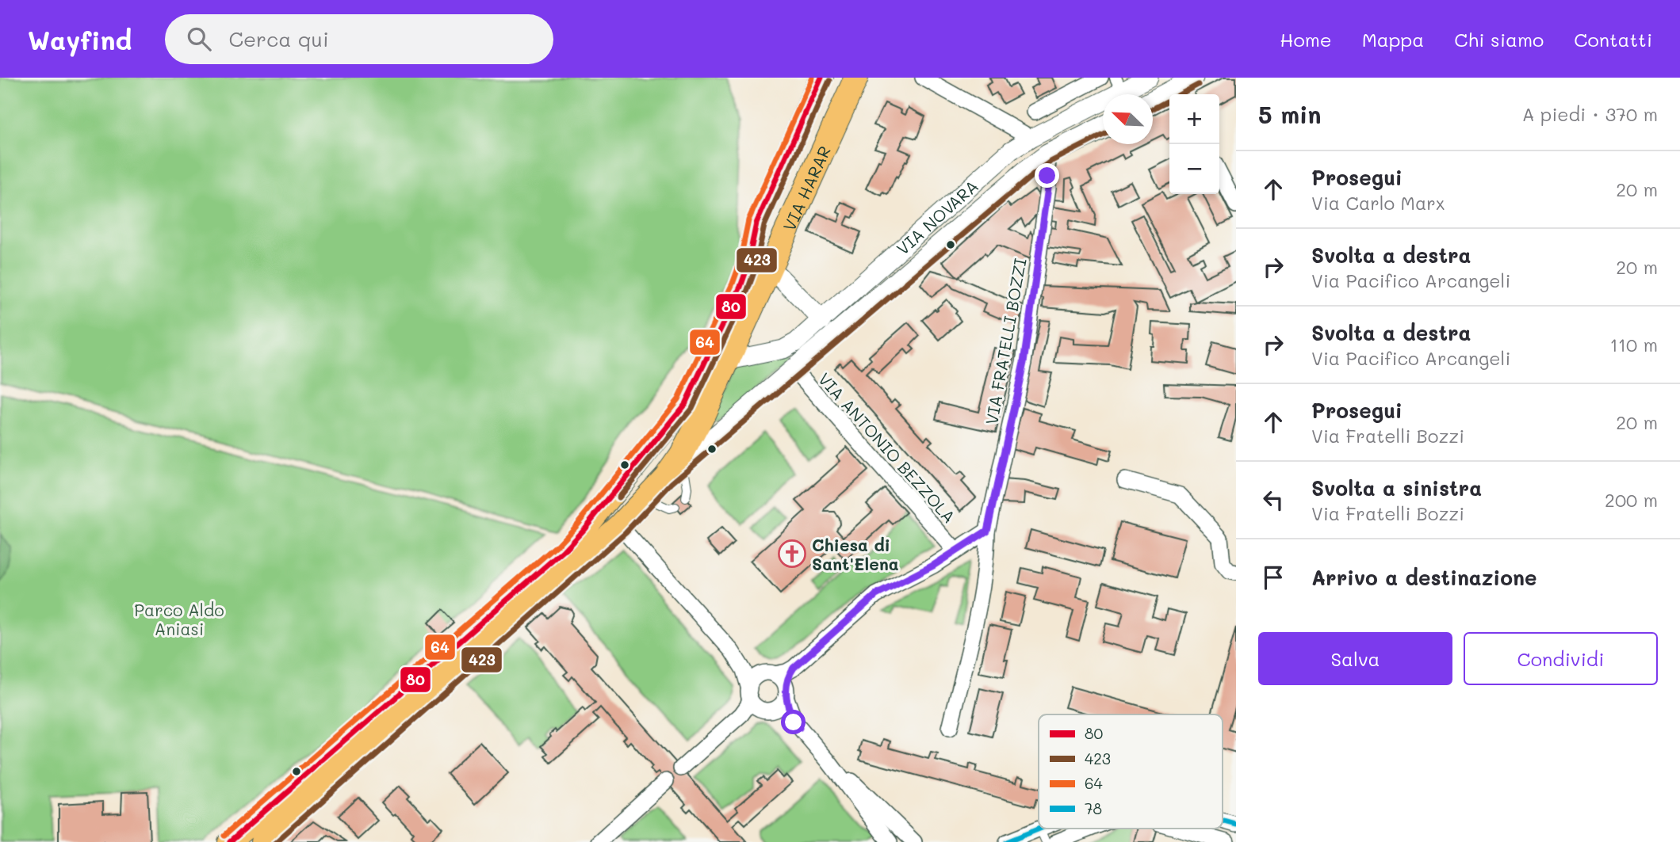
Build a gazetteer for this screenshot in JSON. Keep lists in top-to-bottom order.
{
  "streets": {
    "main road": ["VIA HARAR", "VIA NOVARA"],
    "street": ["VIA FRATELLI BOZZI", "VIA ANTONIO BEZZOLA"]
  },
  "crossings": [
    ["VIA HARAR", "VIA NOVARA"],
    ["VIA NOVARA", "VIA FRATELLI BOZZI"],
    ["VIA NOVARA", "VIA ANTONIO BEZZOLA"]
  ],
  "parks": ["Parco Aldo Aniasi"],
  "places": {
    "church": ["Chiesa di Sant'Elena"]
  },
  "lines": [
    "transit line 80",
    "transit line 64",
    "transit line 423",
    "transit line 78"
  ],
  "legend": [
    "80",
    "423",
    "64",
    "78"
  ],
  "north": "top left",
  "page": {
    "header": "Wayfind",
    "search": "Cerca qui",
    "nav": [
      "Home",
      "Mappa",
      "Chi siamo",
      "Contatti"
    ],
    "heading": ["5 min", "A piedi · 370 m"],
    "map_buttons": ["+", "−"],
    "list": [
      ["Prosegui", "Via Carlo Marx", "20 m"],
      ["Svolta a destra", "Via Pacifico Arcangeli", "20 m"],
      ["Svolta a destra", "Via Pacifico Arcangeli", "110 m"],
      ["Prosegui", "Via Fratelli Bozzi", "20 m"],
      ["Svolta a sinistra", "Via Fratelli Bozzi", "200 m"],
      "Arrivo a destinazione"
    ],
    "buttons": ["Salva", "Condividi"]
  }
}
